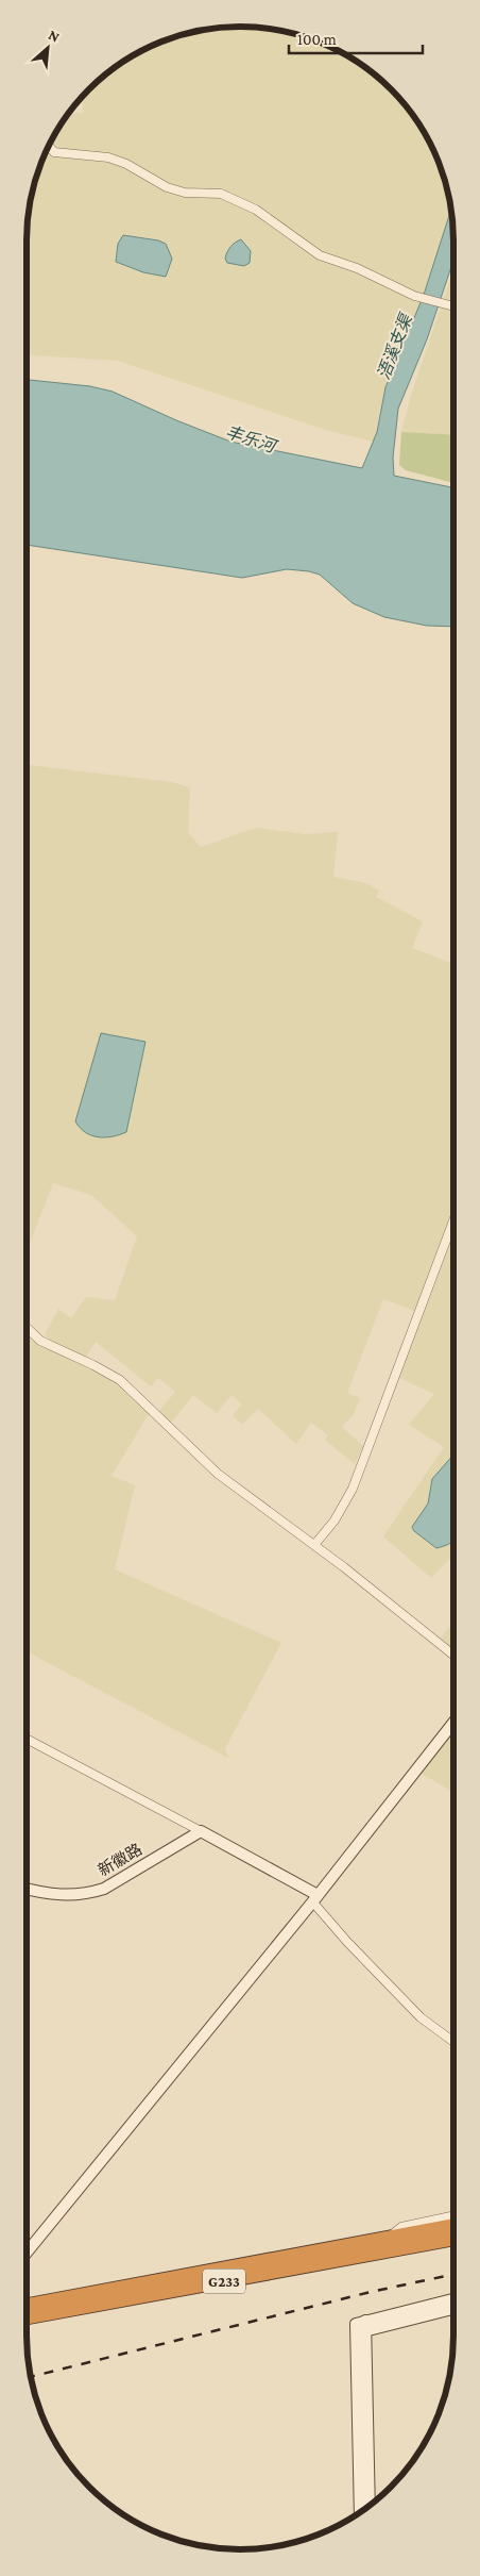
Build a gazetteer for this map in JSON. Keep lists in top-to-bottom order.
{
  "streets": {
    "highway": ["G233"],
    "street": ["新徽路"]
  },
  "water": ["浯溪支渠", "丰乐河"],
  "scale_bar": "100 m",
  "north": "top right"
}
